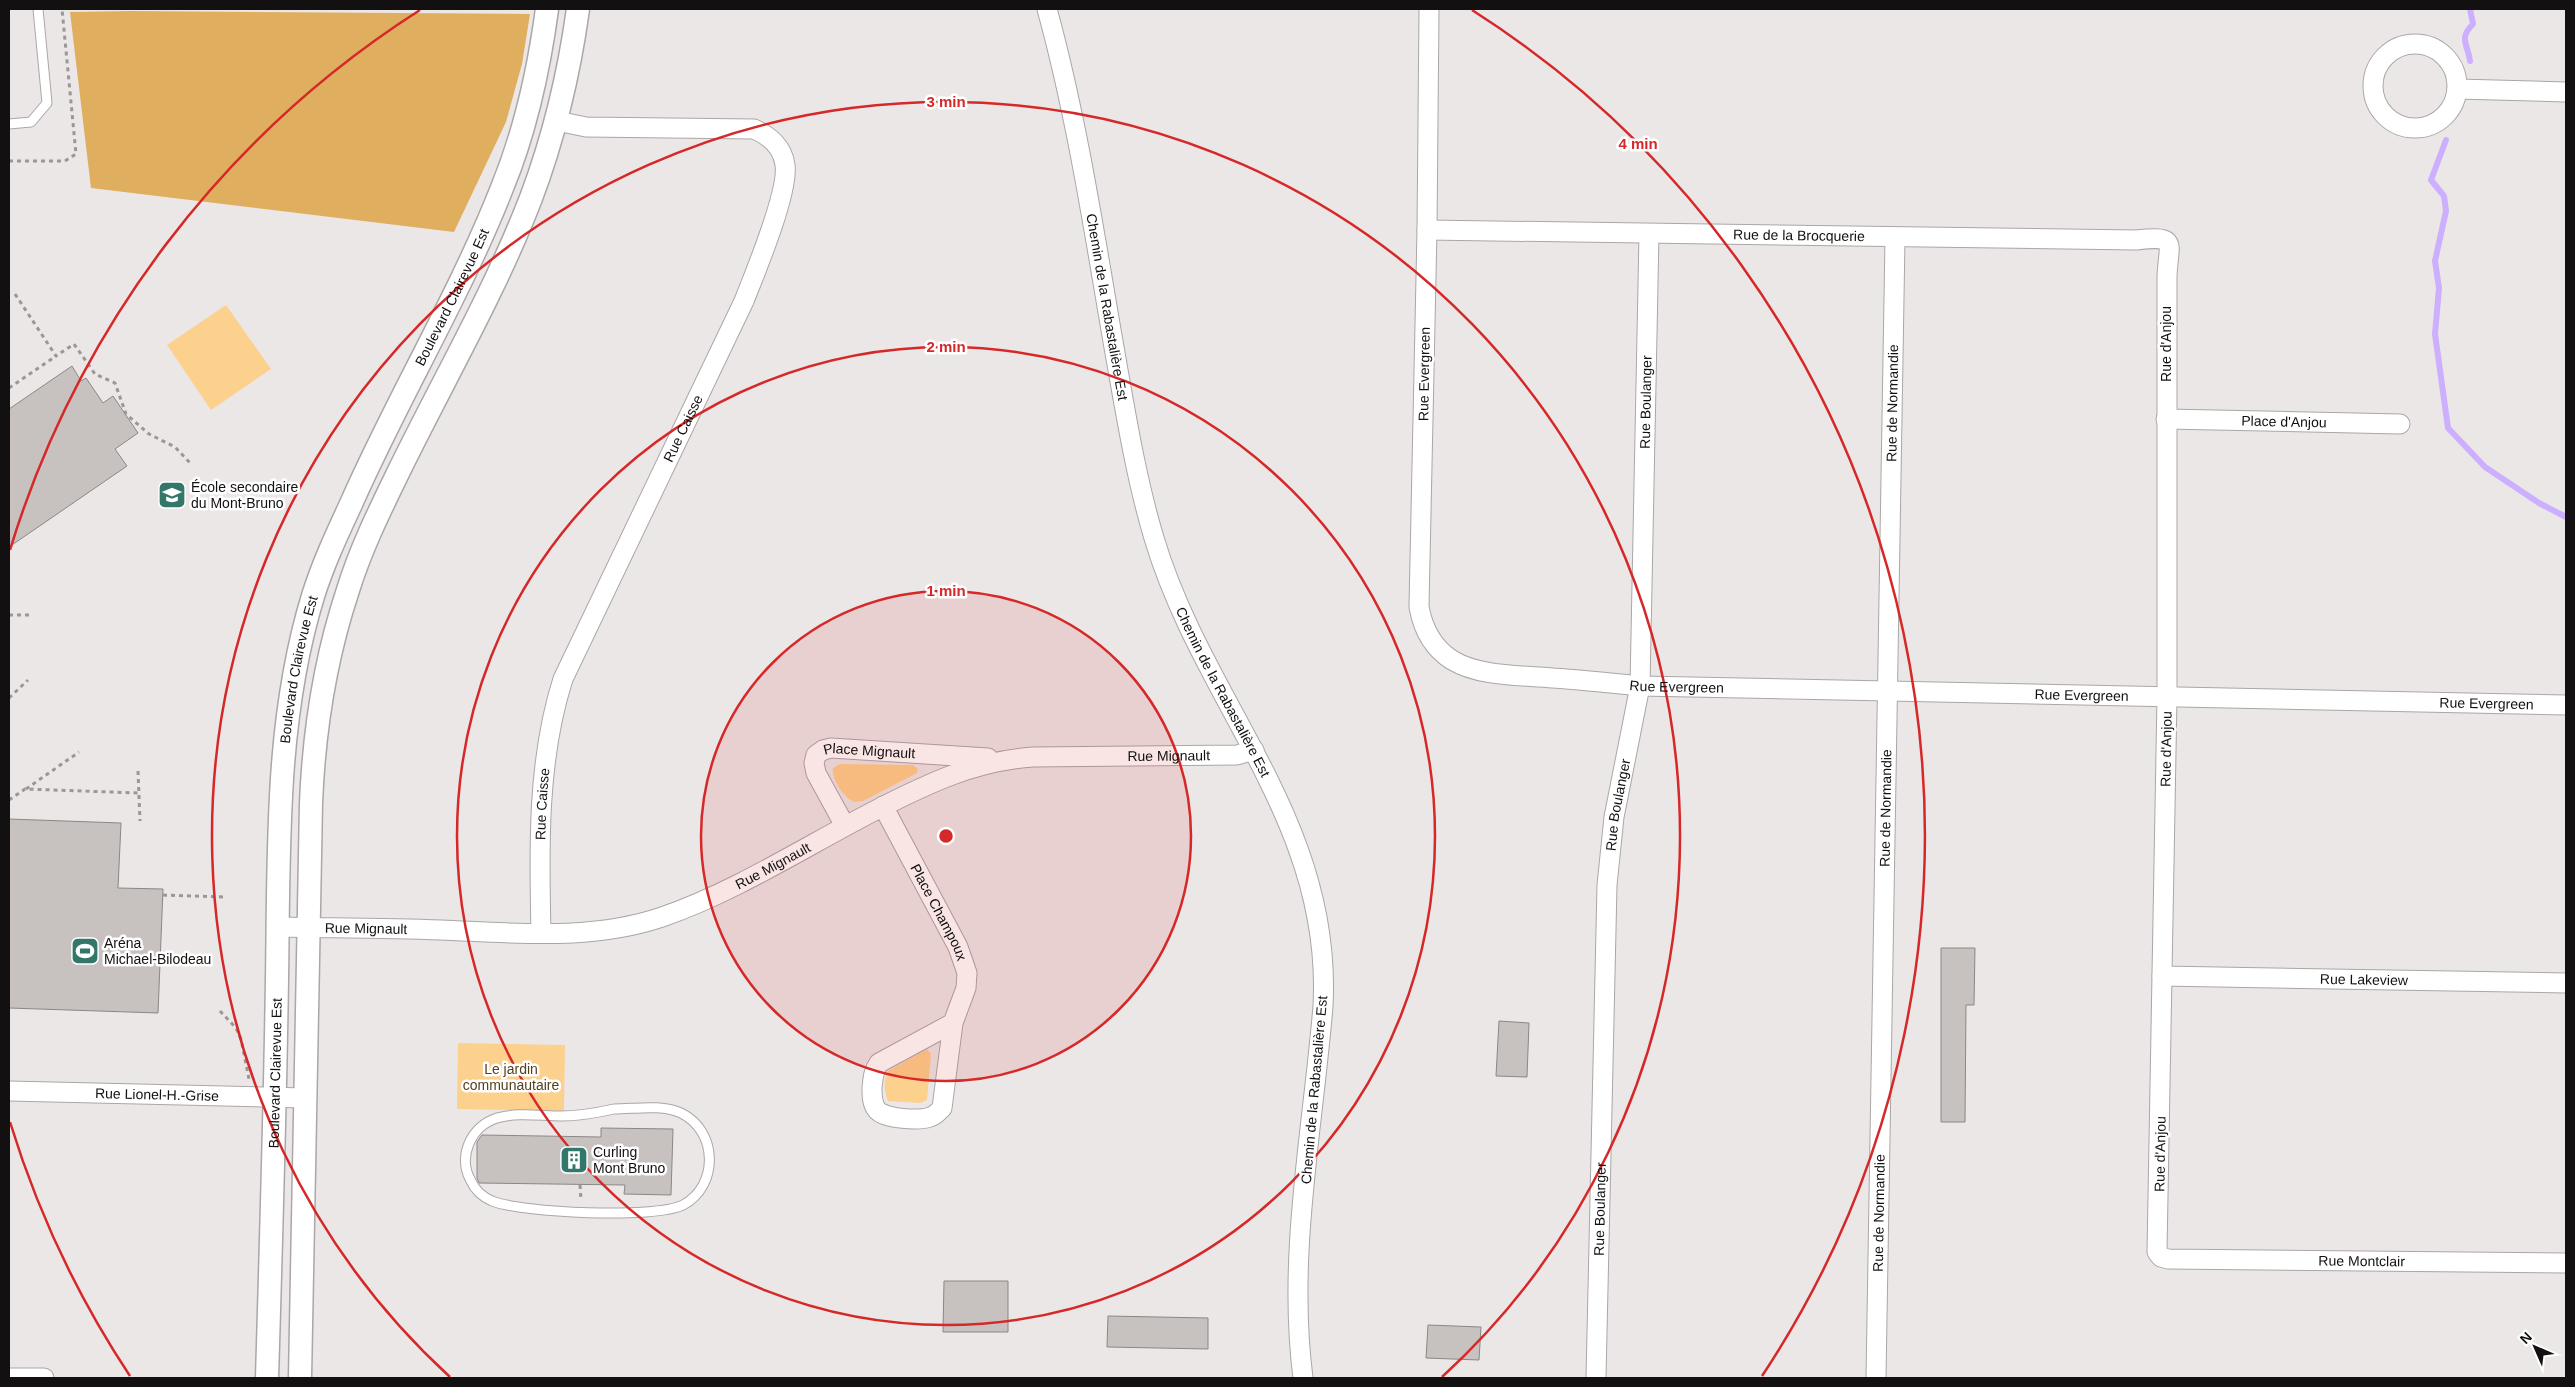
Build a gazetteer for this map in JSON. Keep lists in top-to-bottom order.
{
  "streets": {
    "street": [
      "Rue de la Brocquerie",
      "Boulevard Clairevue Est",
      "Chemin de la Rabastalière Est",
      "Rue d'Anjou",
      "Rue Evergreen",
      "Rue Boulanger",
      "Rue de Normandie",
      "Place d'Anjou",
      "Rue Caisse",
      "Place Mignault",
      "Rue Mignault",
      "Place Champoux",
      "Rue Lakeview",
      "Rue Lionel-H.-Grise",
      "Rue Montclair"
    ]
  },
  "crossings": [
    ["Rue de la Brocquerie", "Rue d'Anjou"],
    ["Rue de la Brocquerie", "Rue Evergreen"],
    ["Rue de la Brocquerie", "Rue Boulanger"],
    ["Rue de la Brocquerie", "Rue de Normandie"],
    ["Boulevard Clairevue Est", "Rue Caisse"],
    ["Boulevard Clairevue Est", "Rue Mignault"],
    ["Boulevard Clairevue Est", "Rue Lionel-H.-Grise"],
    ["Chemin de la Rabastalière Est", "Rue Mignault"],
    ["Rue d'Anjou", "Rue Evergreen"],
    ["Rue d'Anjou", "Place d'Anjou"],
    ["Rue d'Anjou", "Rue Lakeview"],
    ["Rue d'Anjou", "Rue Montclair"],
    ["Rue Evergreen", "Rue Boulanger"],
    ["Rue Evergreen", "Rue de Normandie"],
    ["Rue Caisse", "Rue Mignault"],
    ["Place Mignault", "Rue Mignault"],
    ["Rue Mignault", "Place Champoux"]
  ],
  "parks": ["Le jardin communautaire"],
  "places": {
    "school or university": ["École secondaire du Mont-Bruno"],
    "sports": ["Aréna Michael-Bilodeau"],
    "building": ["Curling Mont Bruno"]
  },
  "north": "top left",
  "rings": [
    "3 min",
    "4 min",
    "2 min",
    "1 min"
  ]
}
